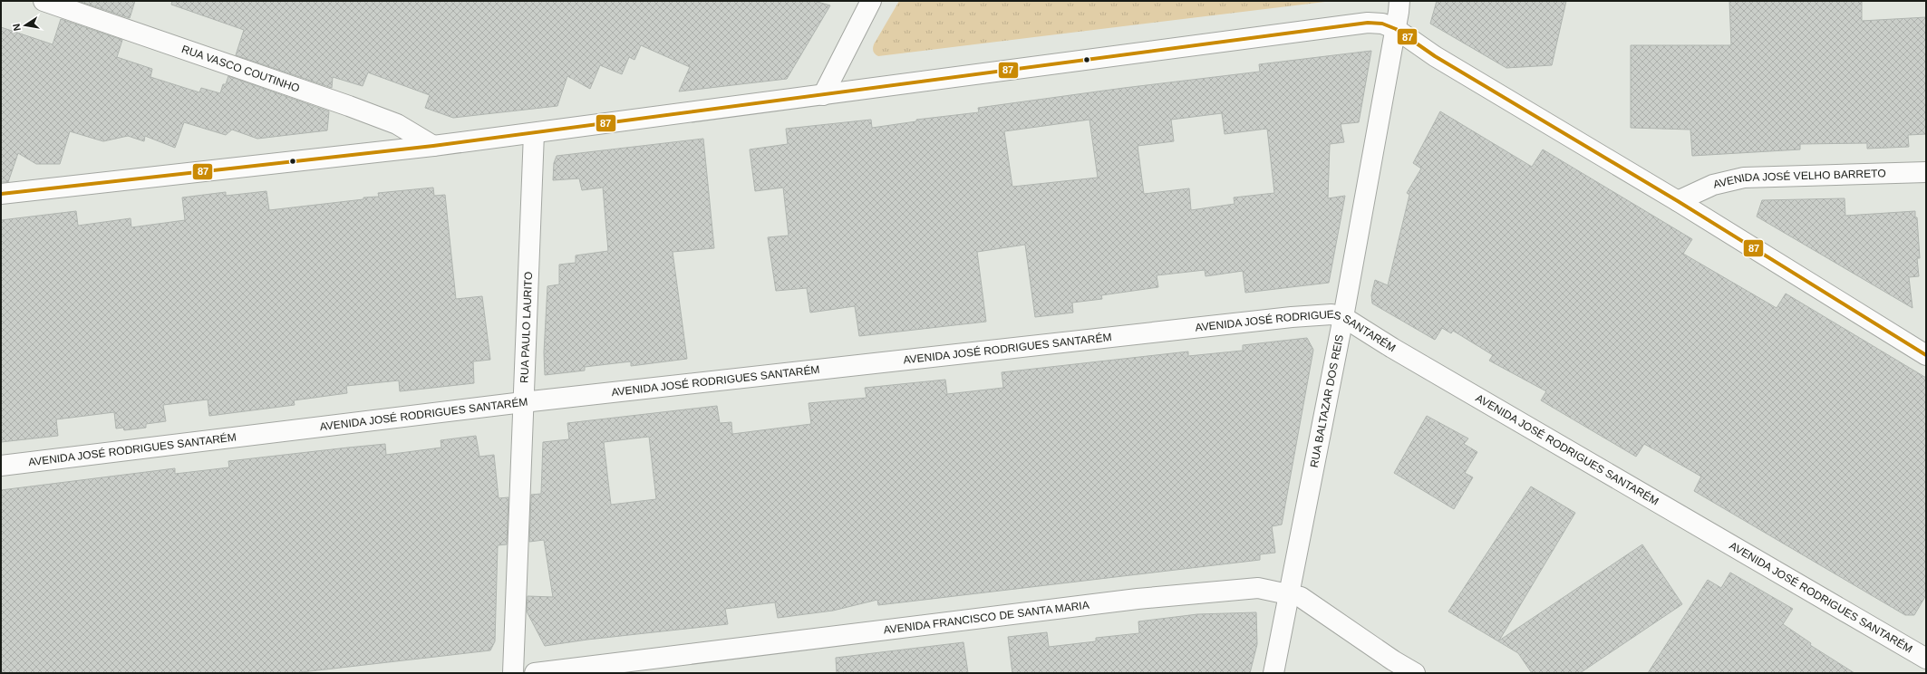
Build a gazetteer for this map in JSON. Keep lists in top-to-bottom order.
{
  "streets": {
    "street": [
      "RUA VASCO COUTINHO",
      "AVENIDA JOSÉ VELHO BARRETO",
      "RUA PAULO LAURITO",
      "AVENIDA JOSÉ RODRIGUES SANTARÉM",
      "RUA BALTAZAR DOS REIS",
      "AVENIDA FRANCISCO DE SANTA MARIA"
    ]
  },
  "crossings": [
    ["RUA PAULO LAURITO", "AVENIDA JOSÉ RODRIGUES SANTARÉM"],
    ["AVENIDA JOSÉ RODRIGUES SANTARÉM", "RUA BALTAZAR DOS REIS"],
    ["RUA BALTAZAR DOS REIS", "AVENIDA FRANCISCO DE SANTA MARIA"]
  ],
  "lines": ["transit line 87"],
  "north": "left"
}
